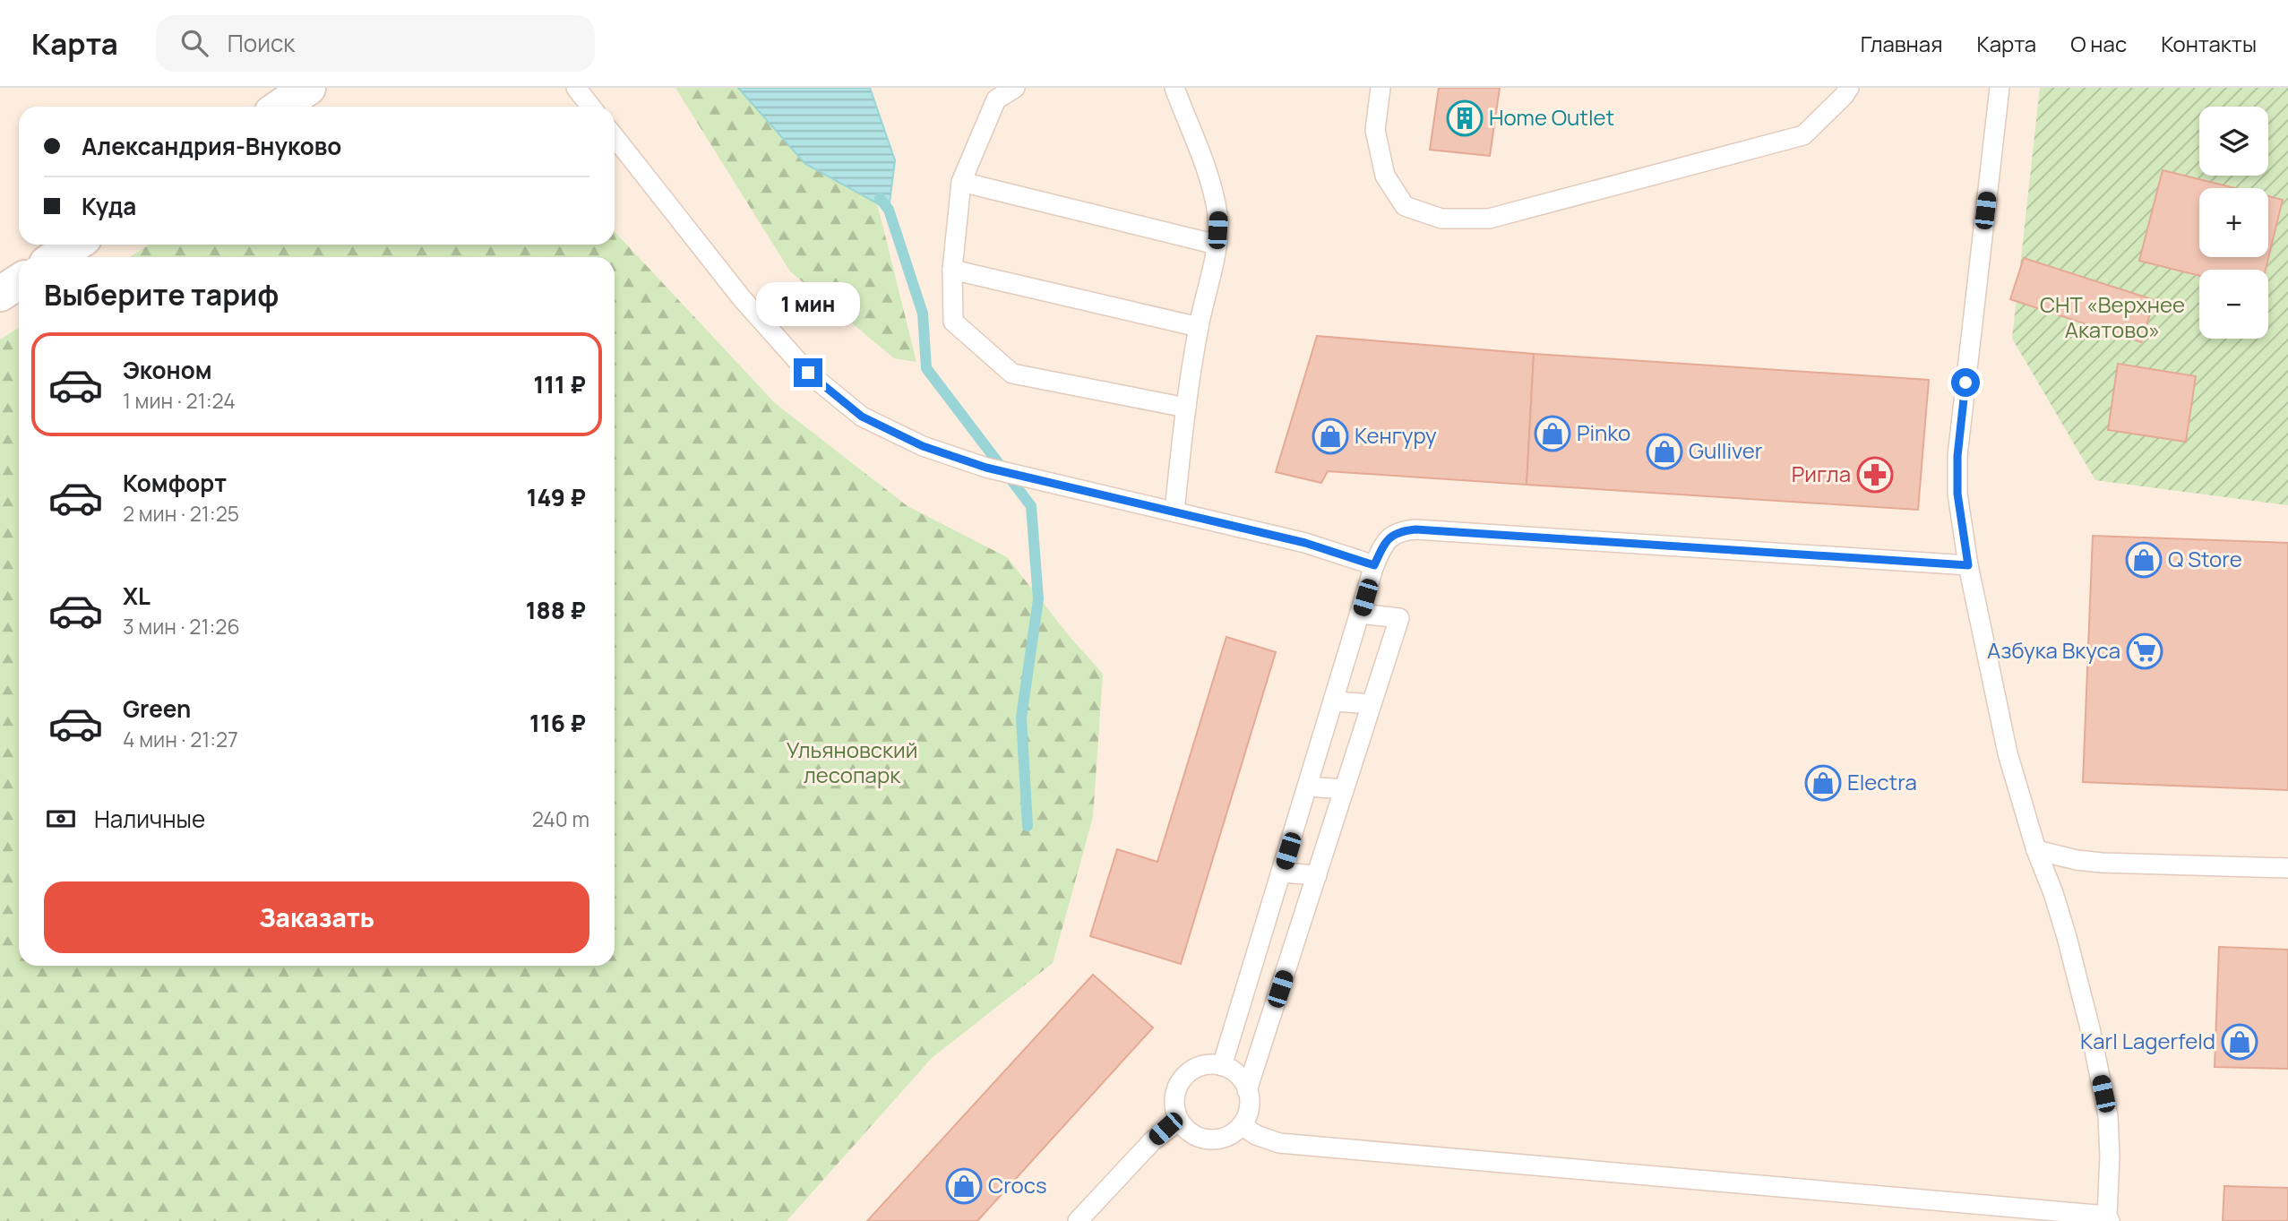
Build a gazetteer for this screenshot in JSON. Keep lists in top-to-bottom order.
{
  "parks": ["СНТ «Верхнее Акатово»", "Ульяновский лесопарк"],
  "places": {
    "building": ["Home Outlet"],
    "shop": [
      "Pinko",
      "Кенгуру",
      "Gulliver",
      "Q Store",
      "Electra",
      "Karl Lagerfeld",
      "Crocs"
    ],
    "pharmacy": ["Ригла"],
    "supermarket": ["Азбука Вкуса"]
  },
  "page": {
    "header": "Карта",
    "search": "Поиск",
    "nav": [
      "Главная",
      "Карта",
      "О нас",
      "Контакты"
    ],
    "map_buttons": ["+", "−"],
    "banner": ["Александрия-Внуково", "Куда"],
    "heading": "Выберите тариф",
    "bubble": "1 мин",
    "list": [
      {
        "name": "Эконом",
        "note": "1 мин · 21:24",
        "value": "111 ₽"
      },
      {
        "name": "Комфорт",
        "note": "2 мин · 21:25",
        "value": "149 ₽"
      },
      {
        "name": "XL",
        "note": "3 мин · 21:26",
        "value": "188 ₽"
      },
      {
        "name": "Green",
        "note": "4 мин · 21:27",
        "value": "116 ₽"
      }
    ],
    "pay": ["Наличные", "240 m"],
    "buttons": "Заказать"
  }
}
